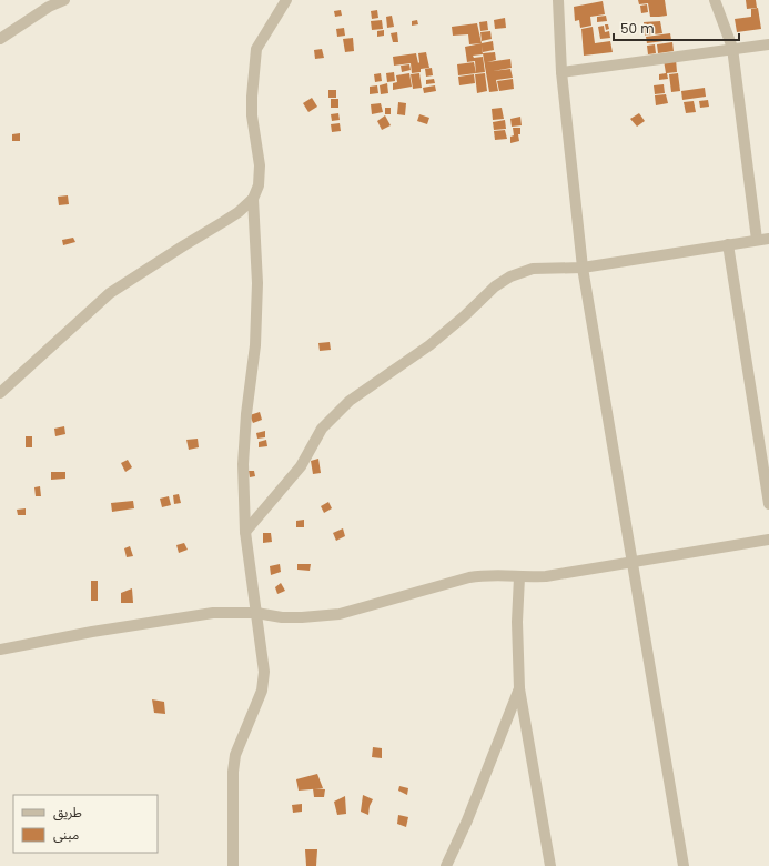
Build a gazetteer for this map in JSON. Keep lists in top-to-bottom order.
{
  "legend": ["طريق", "مبنى"],
  "scale_bar": "50 m"
}
